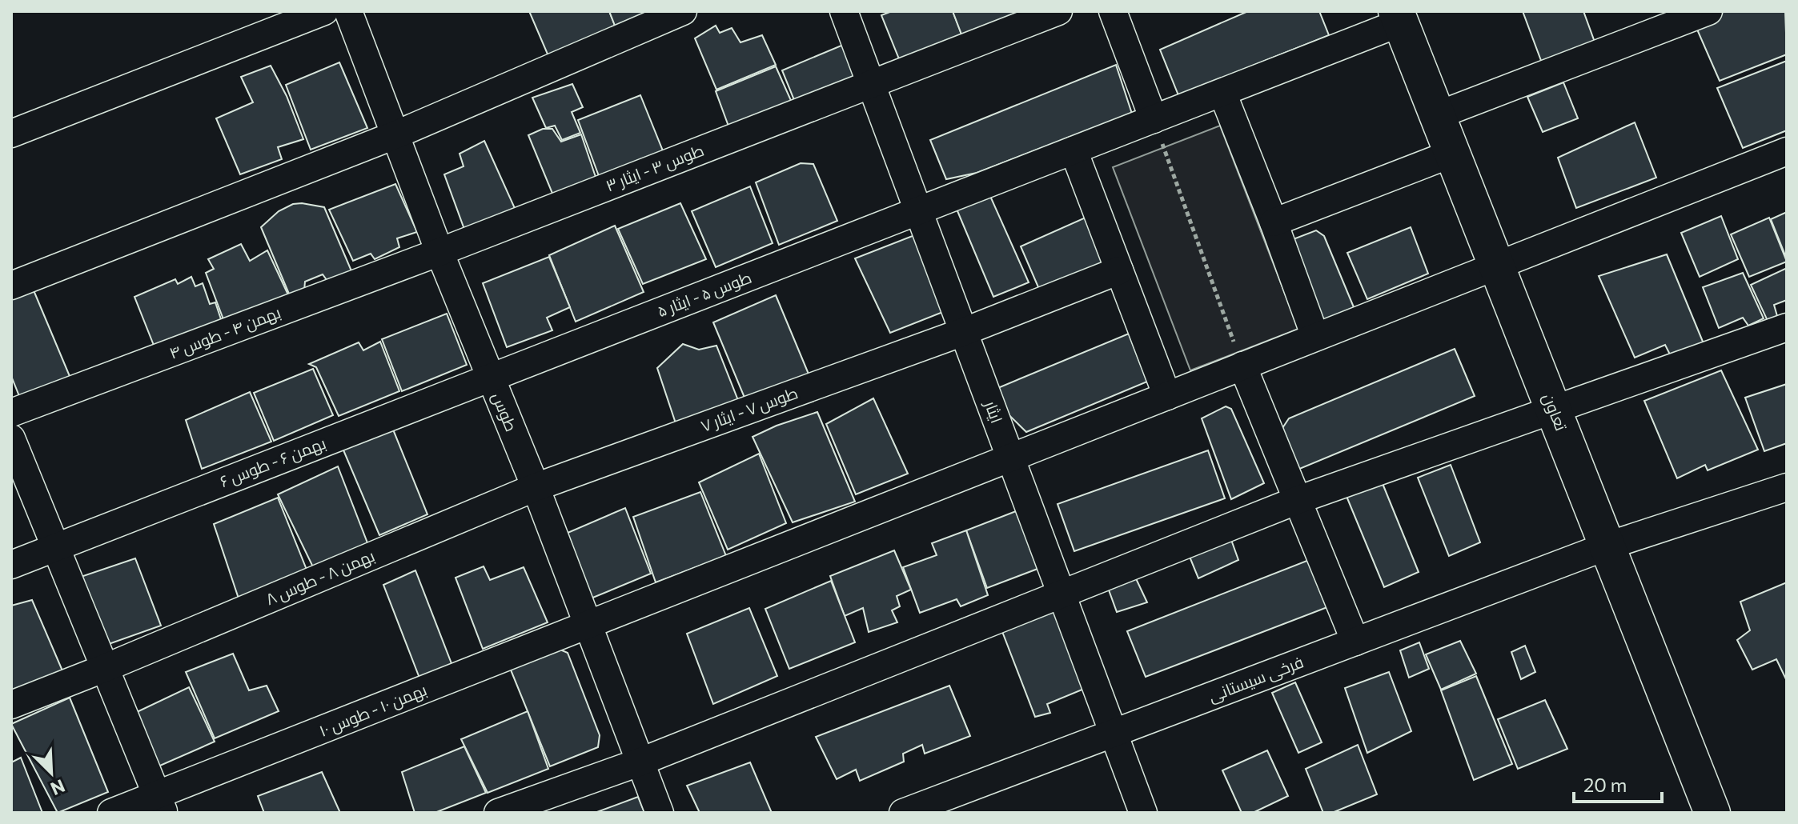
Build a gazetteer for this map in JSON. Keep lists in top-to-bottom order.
{
  "streets": {
    "main road": ["تعاون"],
    "street": [
      "طوس ۳ - ایثار ۳",
      "طوس ۵ - ایثار ۵",
      "بهمن ۴ - طوس ۴",
      "طوس ۷ - ایثار ۷",
      "طوس",
      "ایثار",
      "بهمن ۶ - طوس ۶",
      "بهمن ۸ - طوس ۸",
      "فرخی سیستانی",
      "بهمن ۱۰ - طوس ۱۰"
    ]
  },
  "crossings": [
    ["طوس ۳ - ایثار ۳", "بهمن ۴ - طوس ۴"],
    ["طوس ۳ - ایثار ۳", "طوس"],
    ["طوس ۳ - ایثار ۳", "ایثار"],
    ["طوس ۵ - ایثار ۵", "طوس"],
    ["طوس ۵ - ایثار ۵", "ایثار"],
    ["طوس ۵ - ایثار ۵", "تعاون"],
    ["طوس ۵ - ایثار ۵", "بهمن ۶ - طوس ۶"],
    ["بهمن ۴ - طوس ۴", "طوس"],
    ["طوس ۷ - ایثار ۷", "طوس"],
    ["طوس ۷ - ایثار ۷", "ایثار"],
    ["طوس ۷ - ایثار ۷", "بهمن ۸ - طوس ۸"],
    ["طوس", "بهمن ۶ - طوس ۶"],
    ["طوس", "بهمن ۸ - طوس ۸"],
    ["طوس", "بهمن ۱۰ - طوس ۱۰"],
    ["ایثار", "فرخی سیستانی"],
    ["ایثار", "بهمن ۱۰ - طوس ۱۰"],
    ["تعاون", "فرخی سیستانی"],
    ["تعاون", "بهمن ۱۰ - طوس ۱۰"]
  ],
  "scale_bar": "20 m",
  "north": "bottom right"
}
